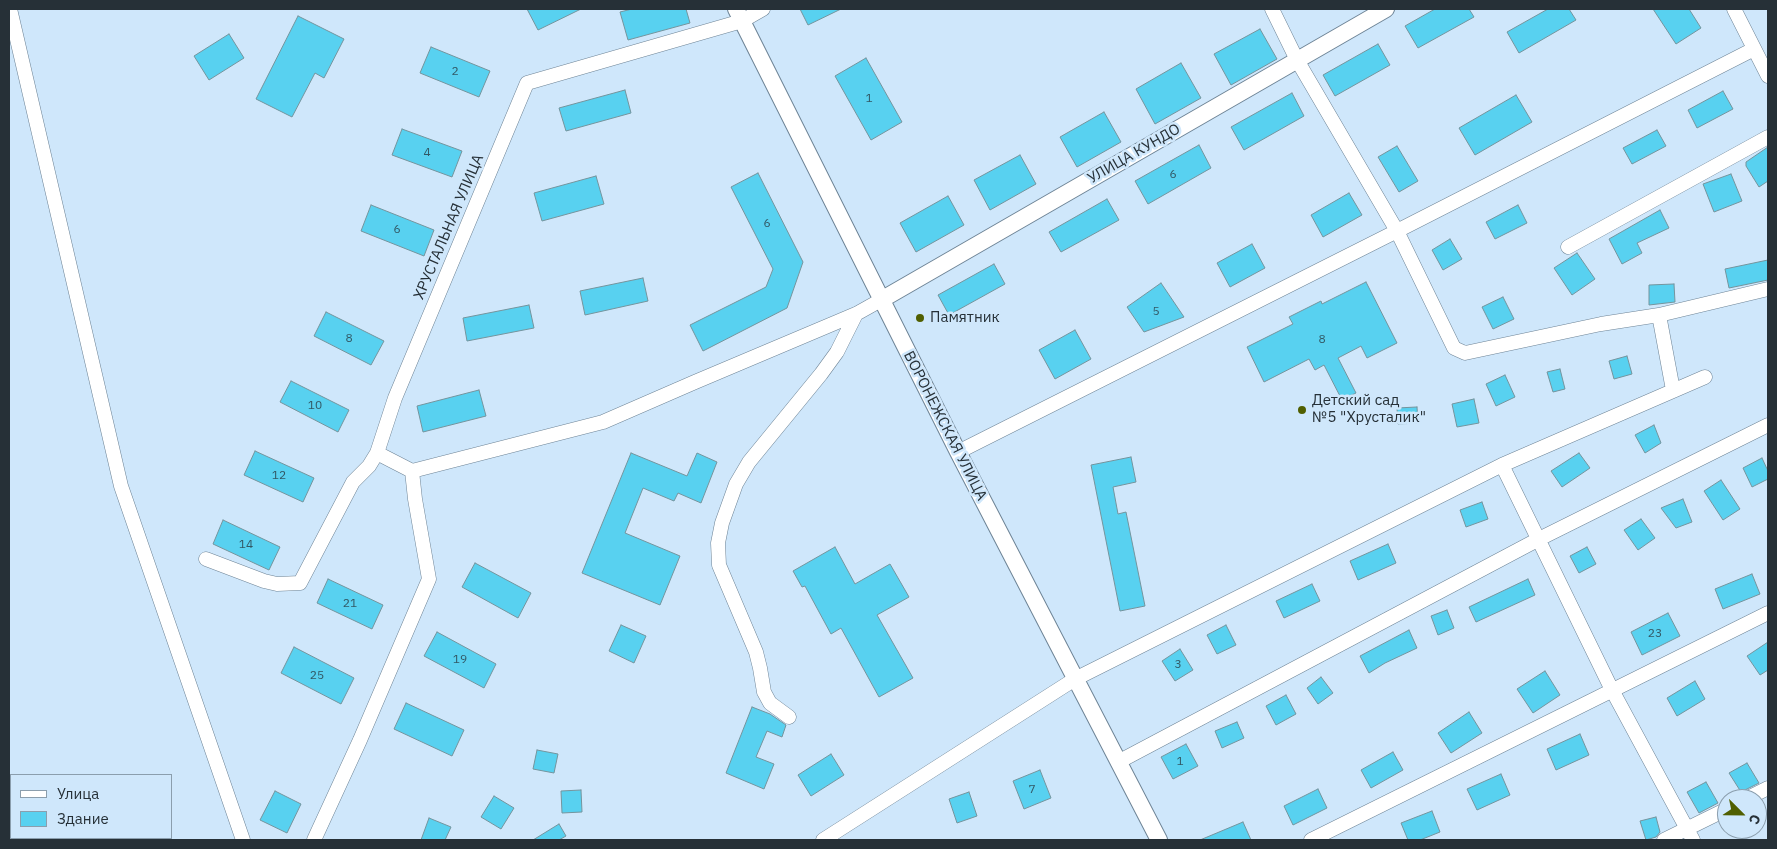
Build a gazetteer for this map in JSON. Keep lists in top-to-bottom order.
{
  "streets": {
    "street": ["УЛИЦА КУНДО", "ХРУСТАЛЬНАЯ УЛИЦА", "ВОРОНЕЖСКАЯ УЛИЦА"]
  },
  "crossings": [
    ["УЛИЦА КУНДО", "ВОРОНЕЖСКАЯ УЛИЦА"],
    ["ХРУСТАЛЬНАЯ УЛИЦА", "ВОРОНЕЖСКАЯ УЛИЦА"]
  ],
  "places": ["Памятник", "Детский сад №5 \"Хрусталик\""],
  "house_numbers": [
    "2",
    "1",
    "4",
    "6",
    "6",
    "6",
    "5",
    "8",
    "8",
    "10",
    "12",
    "14",
    "21",
    "23",
    "19",
    "3",
    "25",
    "1",
    "7"
  ],
  "legend": ["Улица", "Здание"],
  "north": "bottom right"
}
